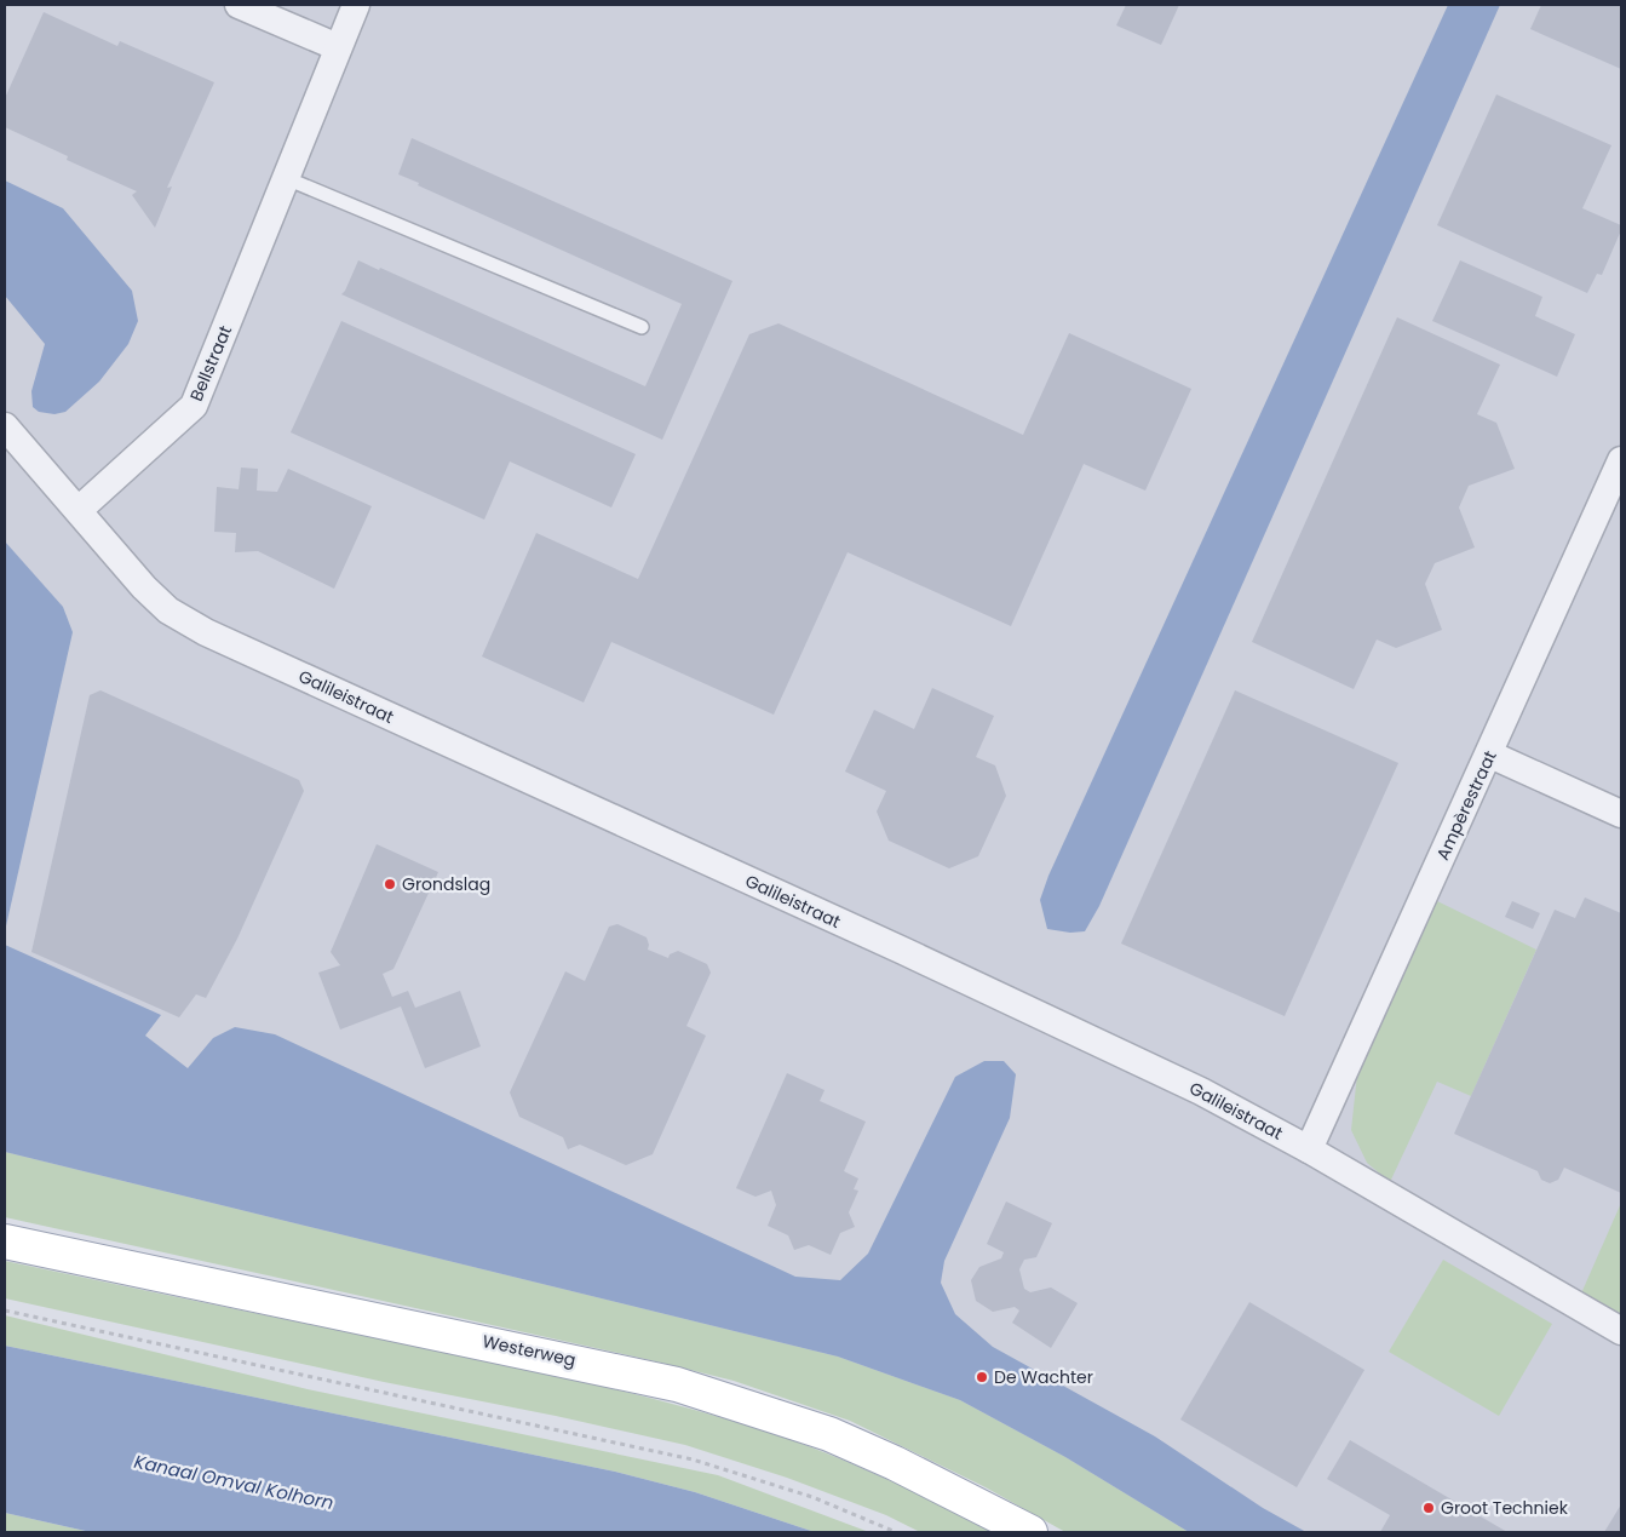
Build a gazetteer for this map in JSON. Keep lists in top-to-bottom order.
{
  "streets": {
    "main road": ["Westerweg"],
    "street": ["Bellstraat", "Galileistraat", "Ampèrestraat"]
  },
  "crossings": [
    ["Bellstraat", "Galileistraat"],
    ["Galileistraat", "Ampèrestraat"]
  ],
  "water": ["Kanaal Omval Kolhorn"],
  "places": ["Grondslag", "De Wachter", "Groot Techniek"]
}
